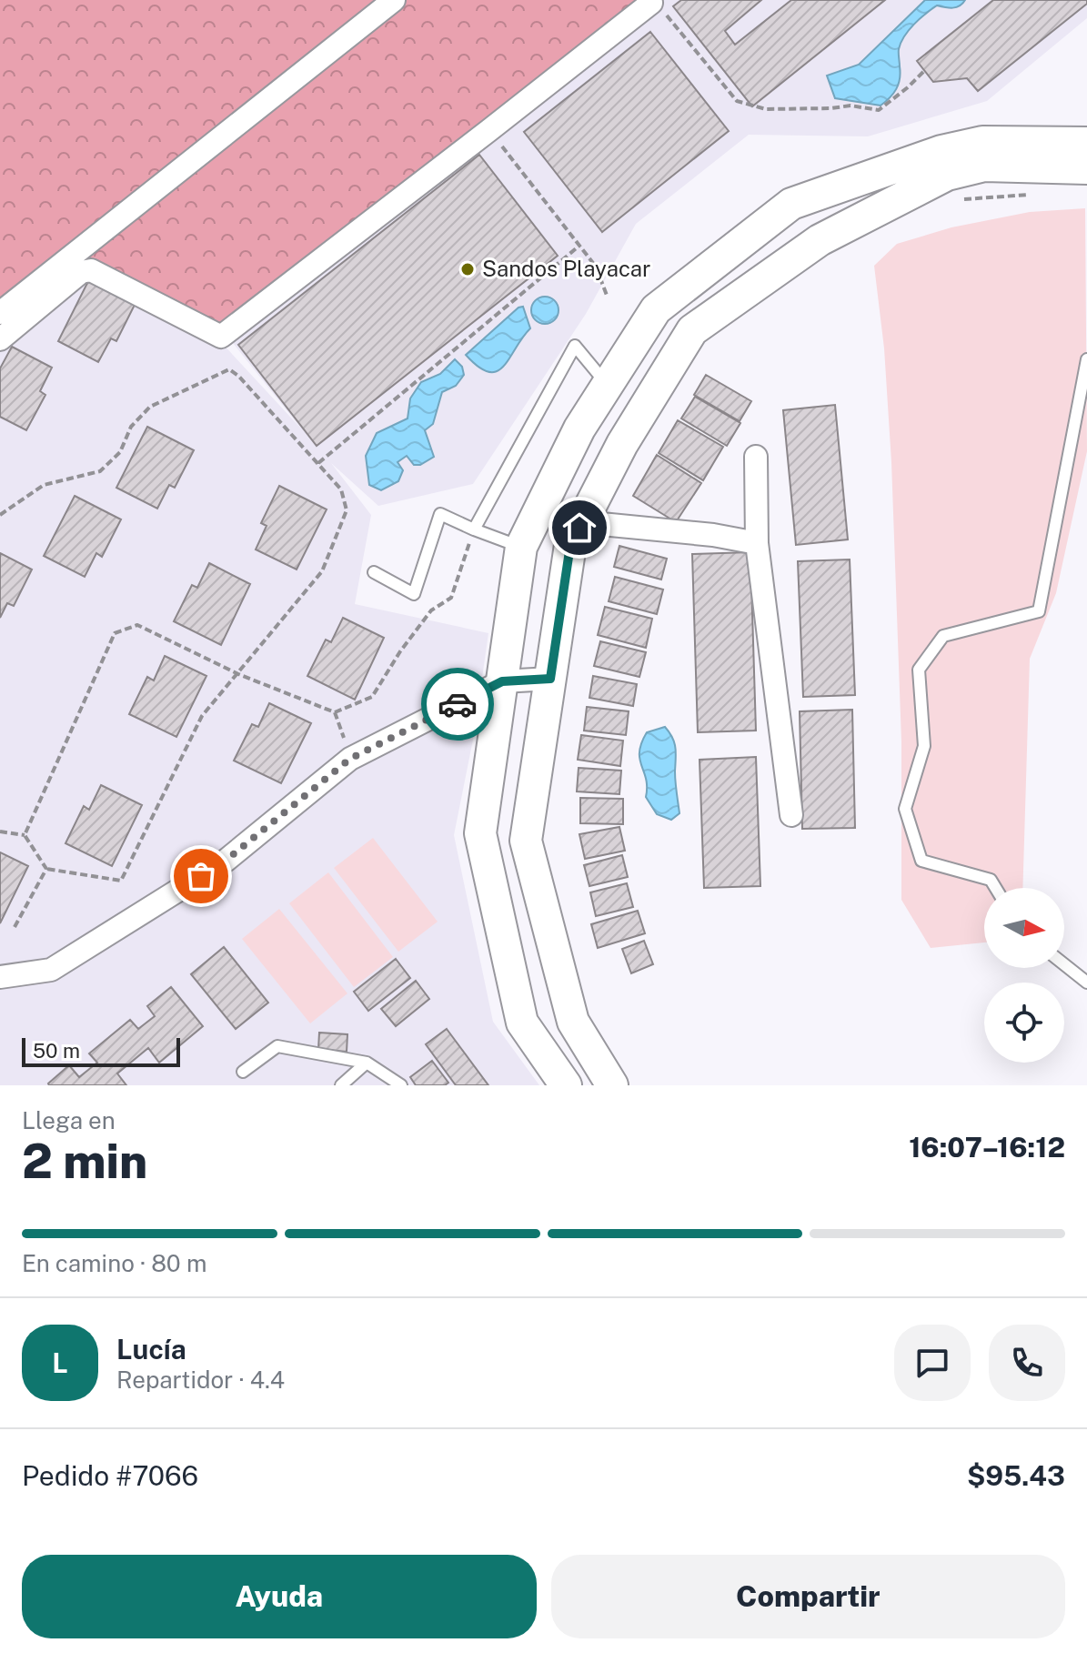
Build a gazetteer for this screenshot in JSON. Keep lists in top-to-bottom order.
{
  "places": ["Sandos Playacar"],
  "scale_bar": "50 m",
  "north": "right",
  "page": {
    "scale": "50 m",
    "heading": ["2 min", "Llega en", "16:07–16:12"],
    "panel": [
      "Lucía",
      "Repartidor · 4.4",
      "Pedido #7066",
      "$95.43"
    ],
    "bar": "En camino · 80 m",
    "round": "L",
    "buttons": ["Ayuda", "Compartir"]
  }
}
